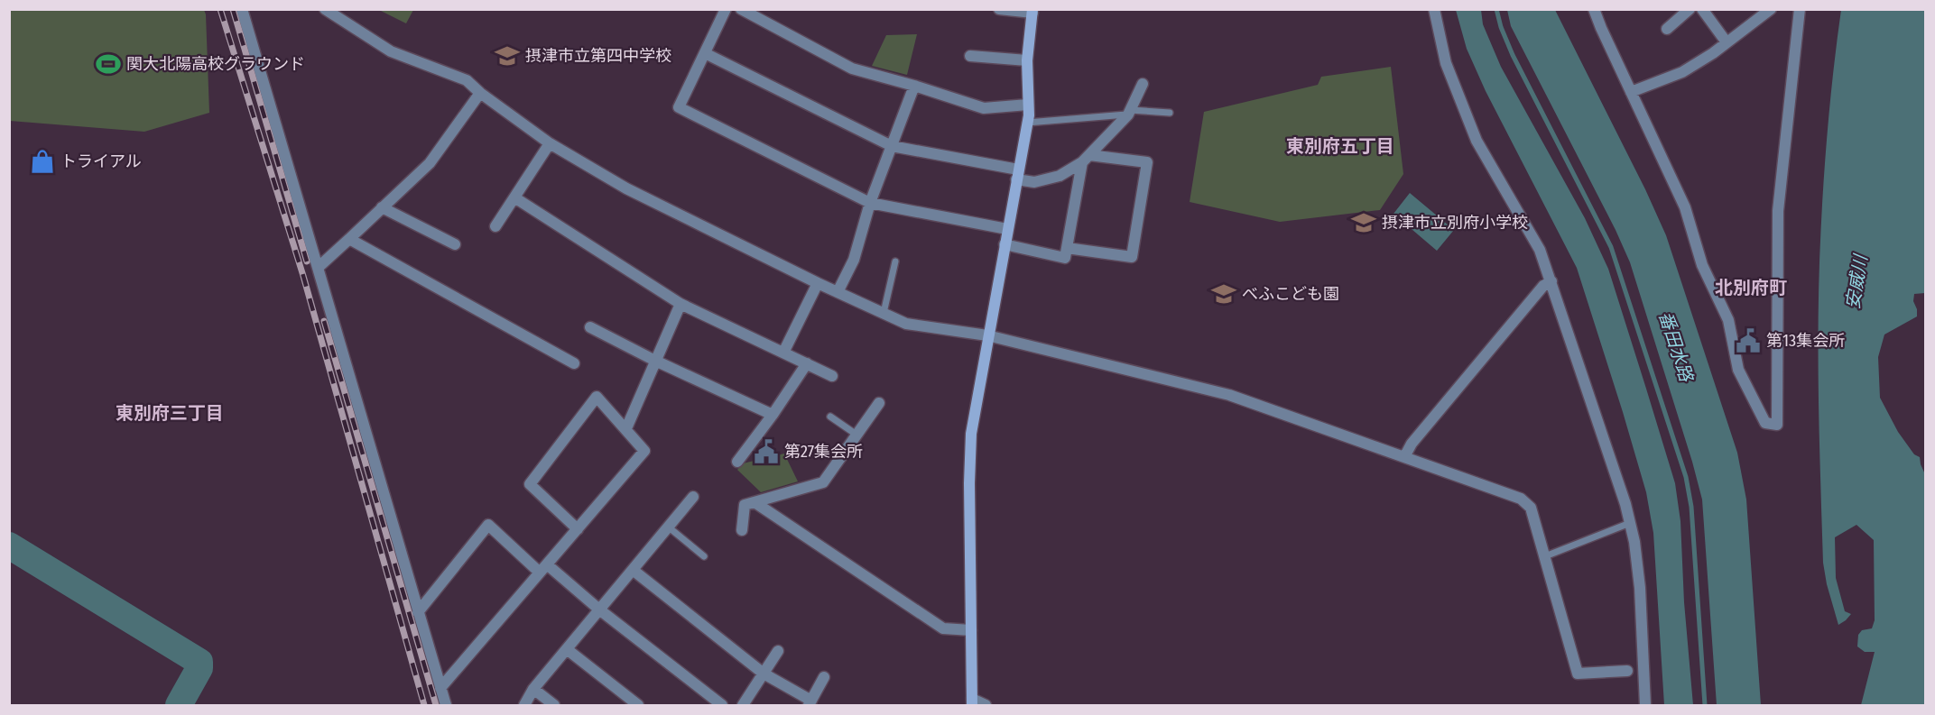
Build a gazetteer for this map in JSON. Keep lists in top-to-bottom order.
{
  "districts": ["東別府五丁目", "北別府町", "東別府三丁目"],
  "water": ["安威川", "番田水路"],
  "places": {
    "school or university": ["摂津市立第四中学校", "摂津市立別府小学校", "べふこども園"],
    "sports": ["関大北陽高校グラウンド"],
    "shop": ["トライアル"],
    "public building": ["第13集会所", "第27集会所"]
  }
}
